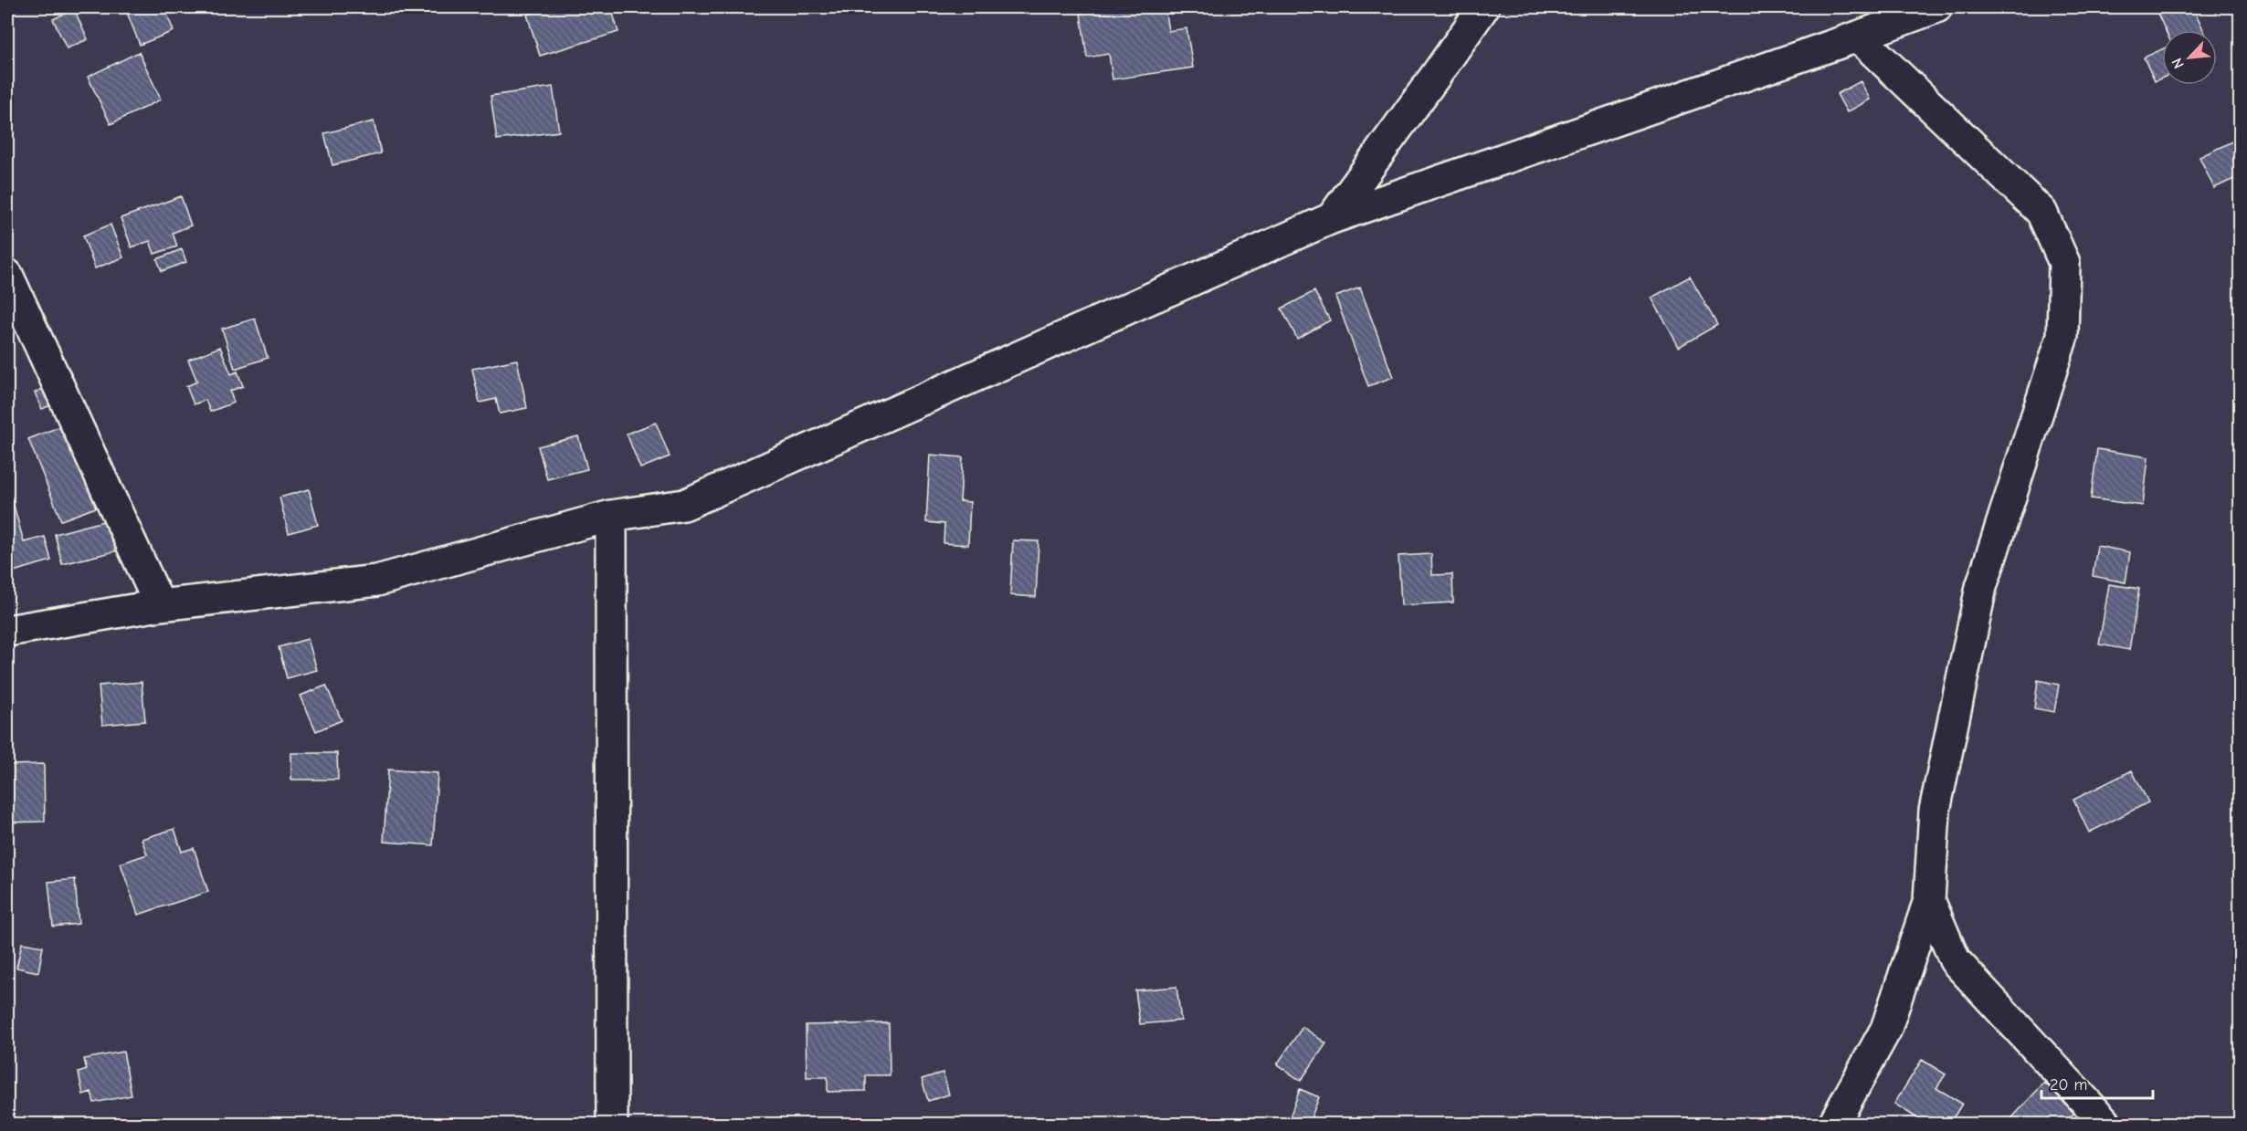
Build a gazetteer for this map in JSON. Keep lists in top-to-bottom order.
{
  "scale_bar": "20 m",
  "north": "bottom left"
}
